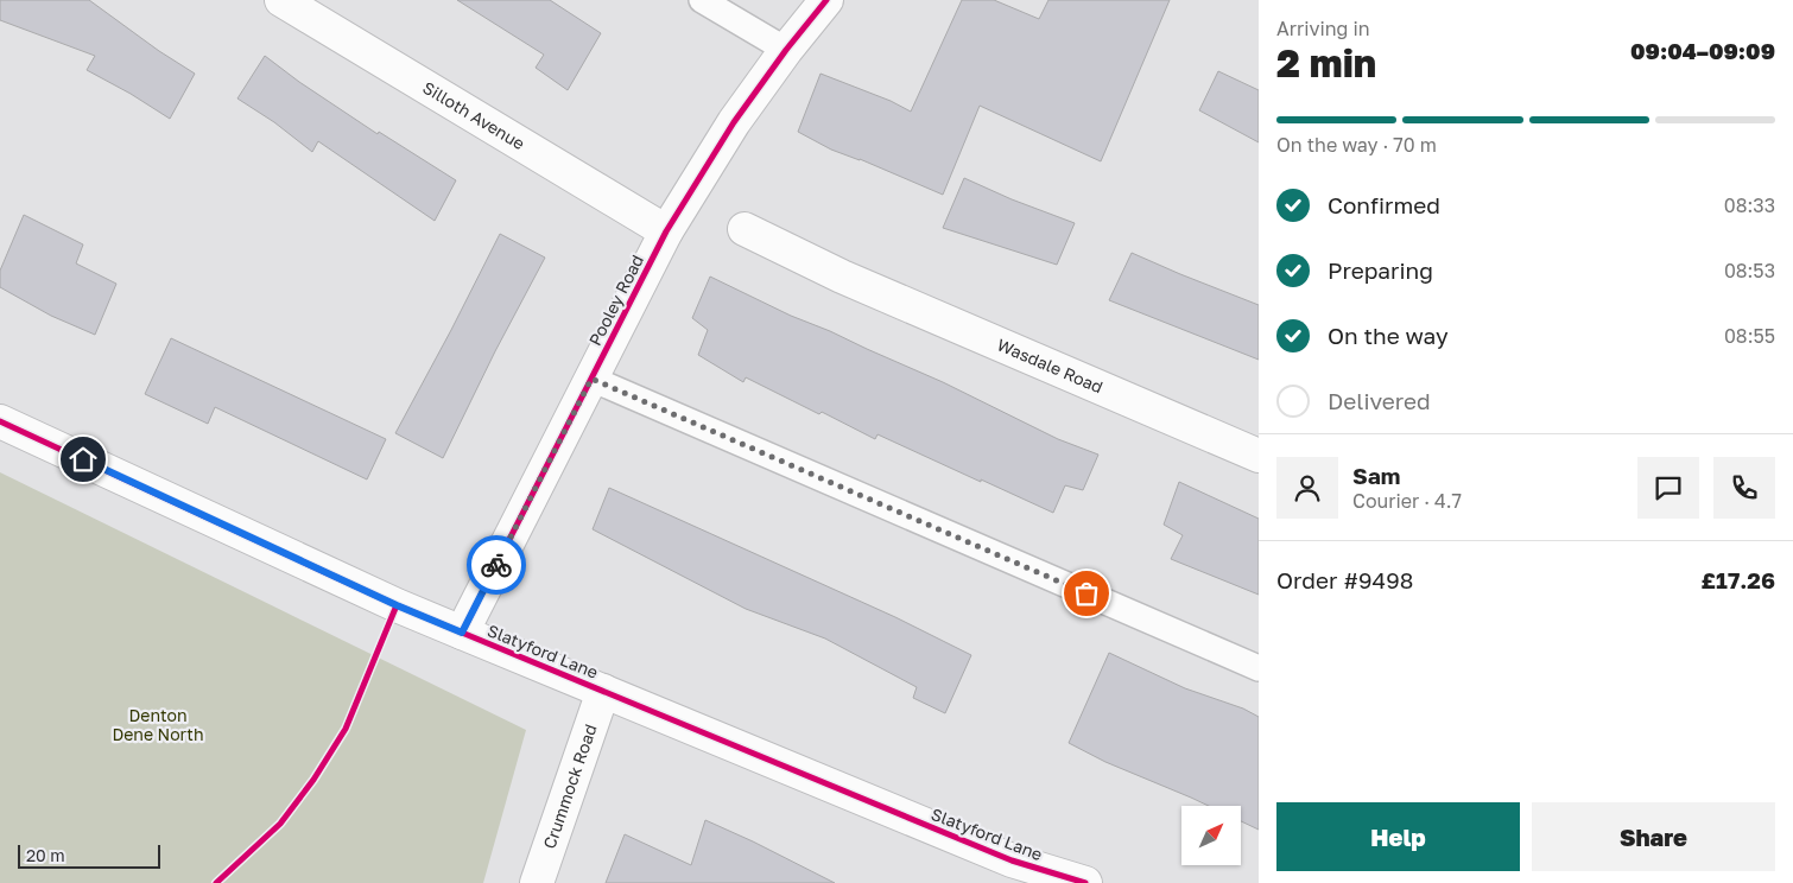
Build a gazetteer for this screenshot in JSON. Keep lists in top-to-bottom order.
{
  "streets": {
    "street": [
      "Silloth Avenue",
      "Pooley Road",
      "Wasdale Road",
      "Slatyford Lane",
      "Crummock Road"
    ]
  },
  "crossings": [
    ["Silloth Avenue", "Pooley Road"],
    ["Pooley Road", "Slatyford Lane"],
    ["Slatyford Lane", "Crummock Road"]
  ],
  "parks": ["Denton Dene North"],
  "scale_bar": "20 m",
  "north": "top right",
  "page": {
    "heading": ["2 min", "Arriving in", "09:04–09:09"],
    "panel": [
      "Sam",
      "Courier · 4.7",
      "Order #9498",
      "£17.26"
    ],
    "bar": "On the way · 70 m",
    "list": [
      ["Confirmed", "08:33"],
      ["Preparing", "08:53"],
      ["On the way", "08:55"],
      "Delivered"
    ],
    "buttons": ["Help", "Share"],
    "scale": "20 m"
  }
}
